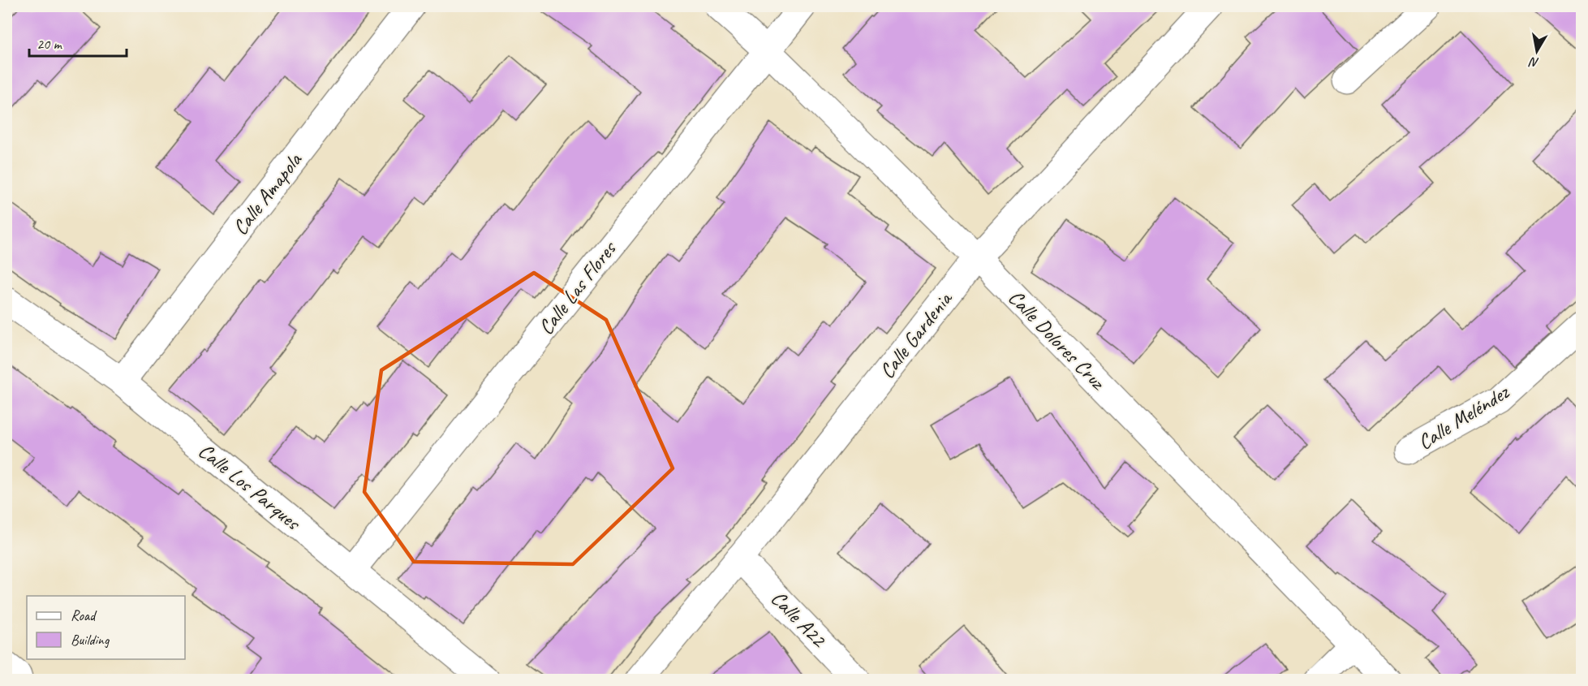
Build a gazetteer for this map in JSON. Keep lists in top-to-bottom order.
{
  "streets": {
    "street": [
      "Calle Amapola",
      "Calle Las Flores",
      "Calle Gardenia",
      "Calle Dolores Cruz",
      "Calle Meléndez",
      "Calle Los Parques",
      "Calle A22"
    ]
  },
  "crossings": [
    ["Calle Amapola", "Calle Los Parques"],
    ["Calle Las Flores", "Calle Dolores Cruz"],
    ["Calle Las Flores", "Calle Los Parques"],
    ["Calle Gardenia", "Calle Dolores Cruz"],
    ["Calle Gardenia", "Calle A22"]
  ],
  "legend": ["Road", "Building"],
  "scale_bar": "20 m",
  "north": "bottom"
}
